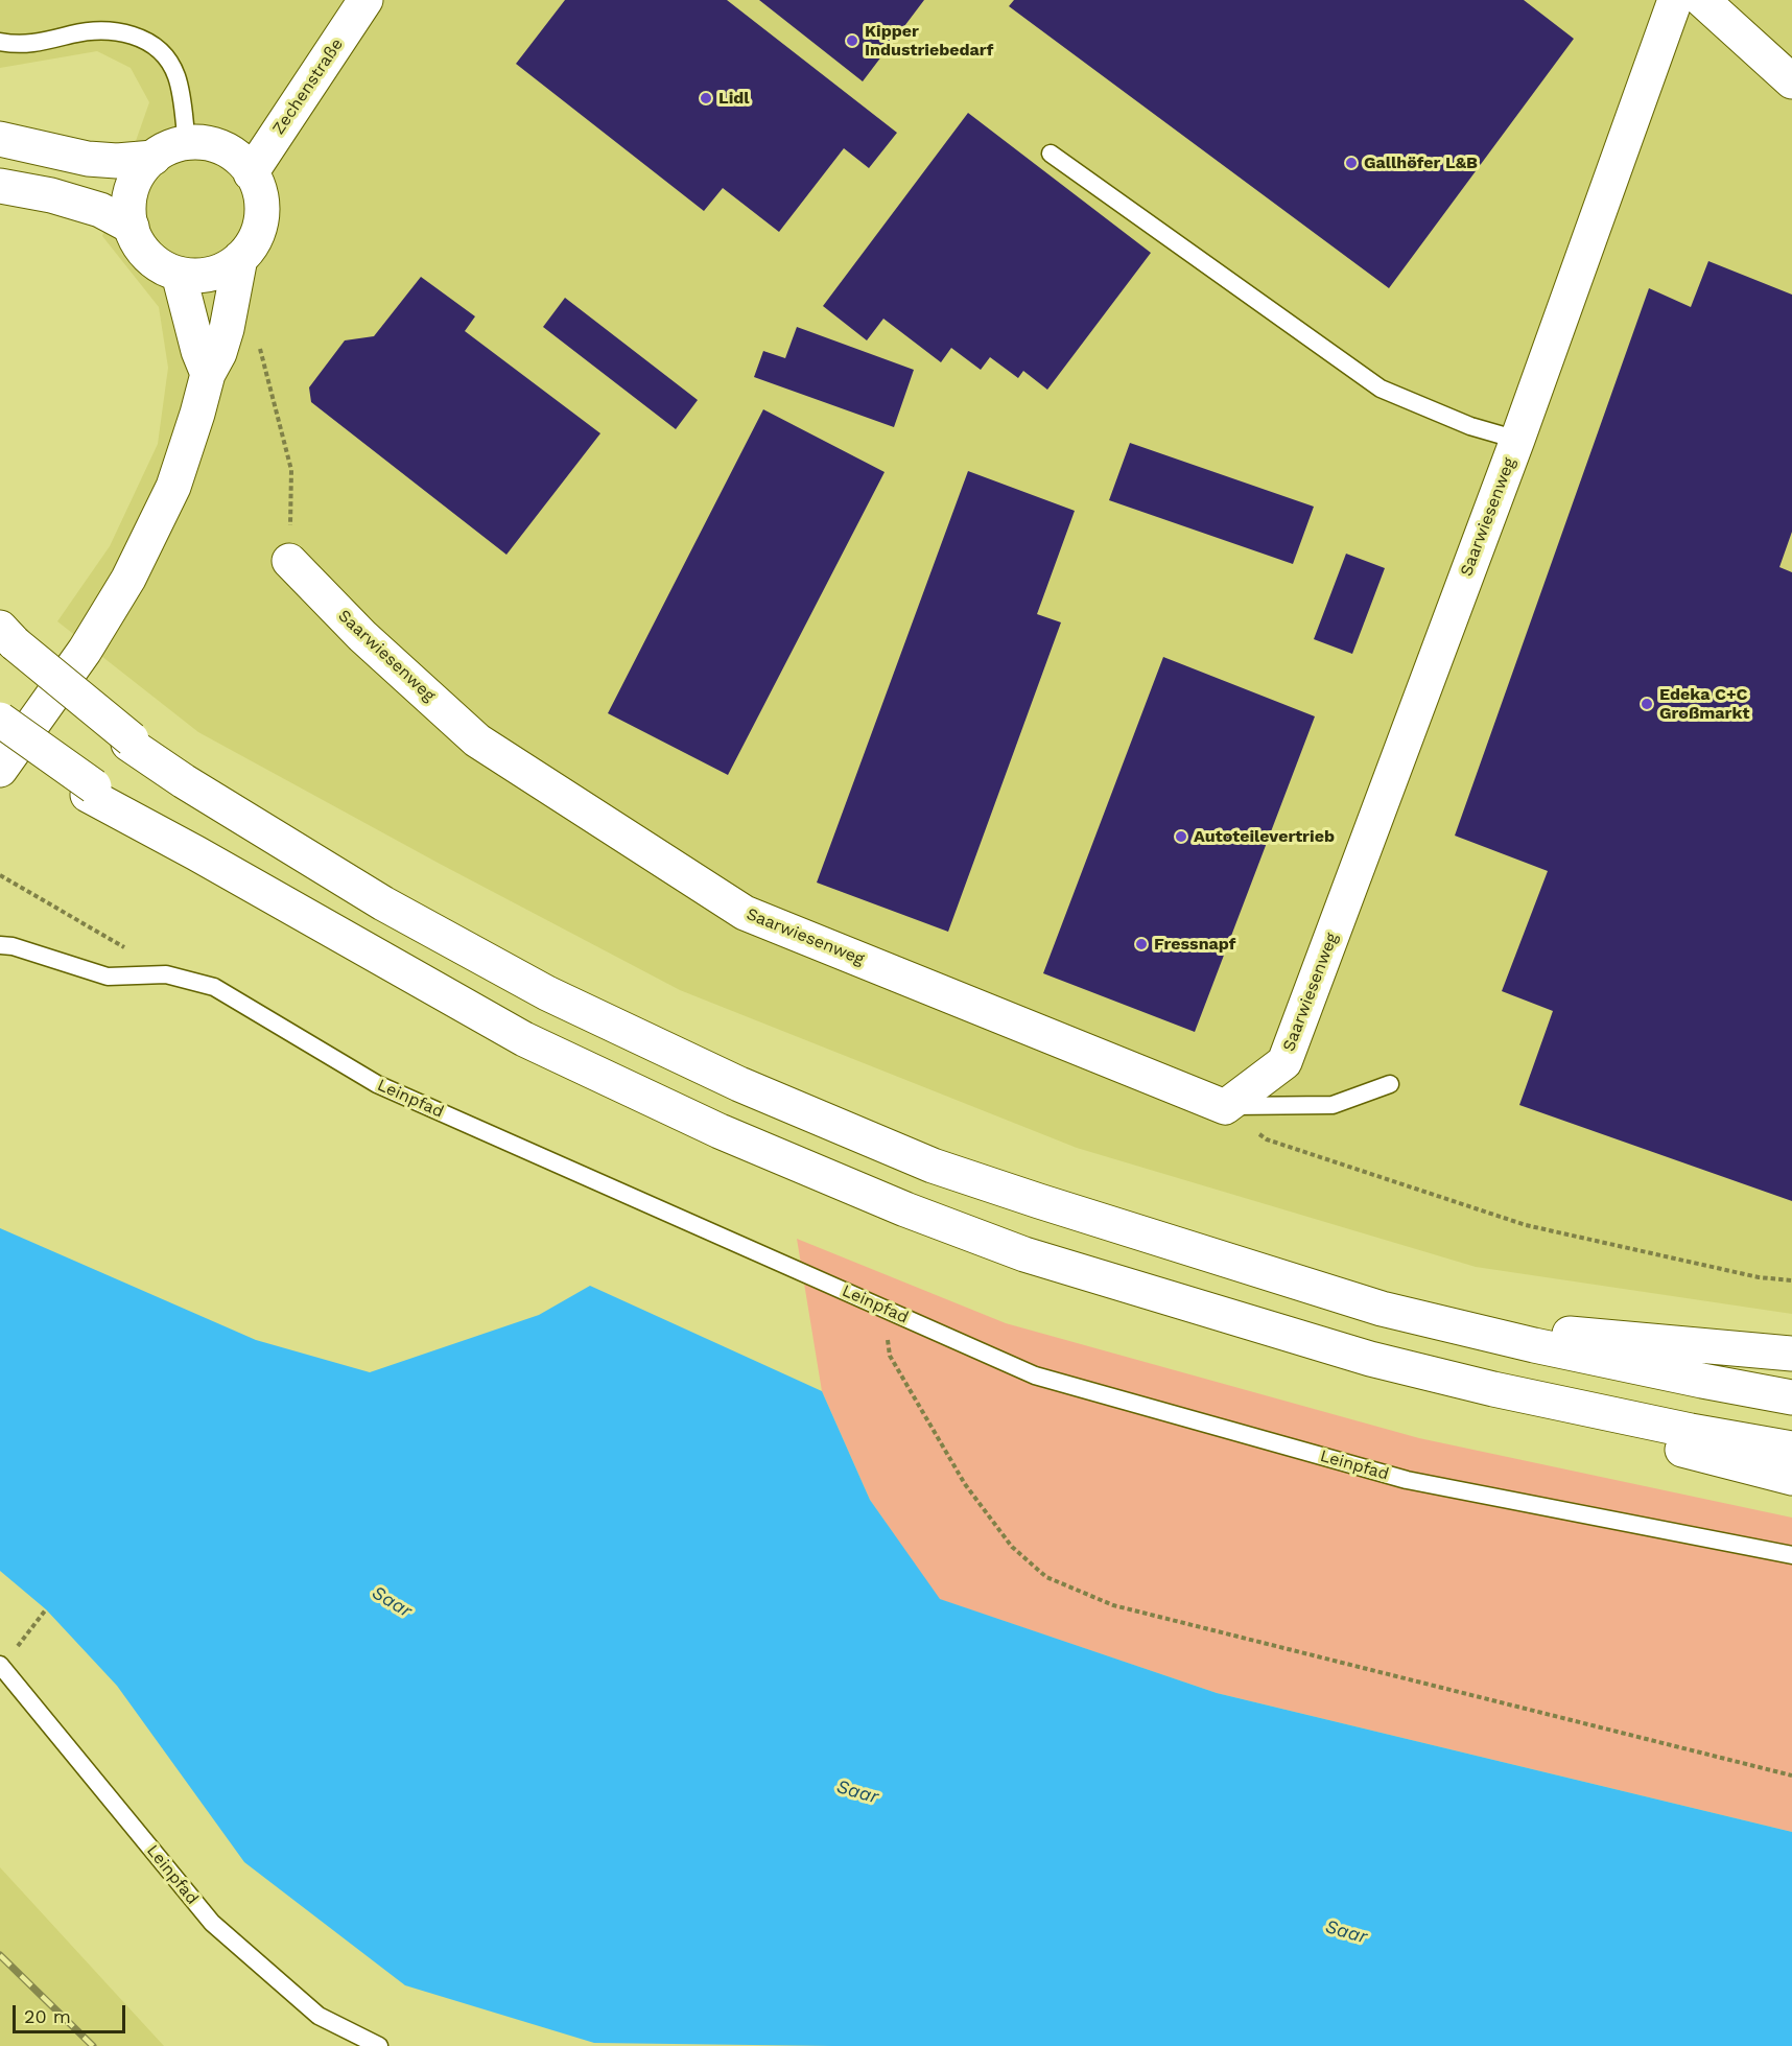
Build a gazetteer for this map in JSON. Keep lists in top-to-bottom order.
{
  "streets": {
    "main road": ["Zechenstraße", "Saarwiesenweg"],
    "lane": ["Leinpfad"]
  },
  "water": ["Saar"],
  "places": [
    "Kipper Industriebedarf",
    "Lidl",
    "Gallhöfer L&B",
    "Edeka C+C Großmarkt",
    "Autoteilevertrieb",
    "Fressnapf"
  ],
  "scale_bar": "20 m"
}
